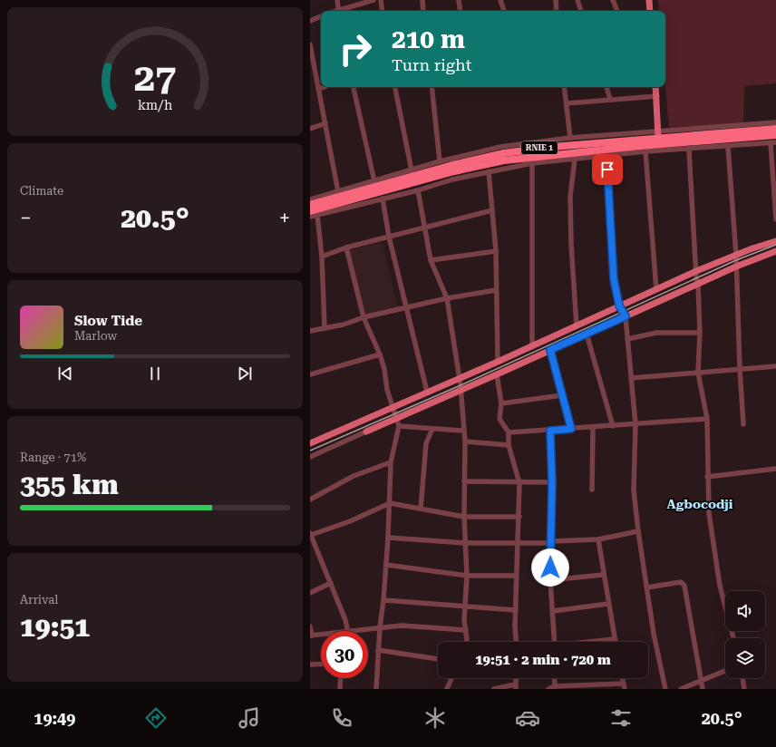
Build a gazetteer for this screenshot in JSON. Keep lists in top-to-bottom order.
{
  "streets": {
    "highway": ["RNIE 1"]
  },
  "districts": ["Agbocodji"],
  "page": {
    "turn": ["210 m", "Turn right"],
    "tile": [
      "Climate",
      ["Range · 71%", "355 km"],
      ["Arrival", "19:51"]
    ],
    "heat": ["−", "20.5°", "+"],
    "song": ["Slow Tide", "Marlow"],
    "limit": "30",
    "trip": "19:51 · 2 min · 720 m",
    "tabs": ["19:49", "20.5°"],
    "gauge": ["27", "km/h"]
  }
}
